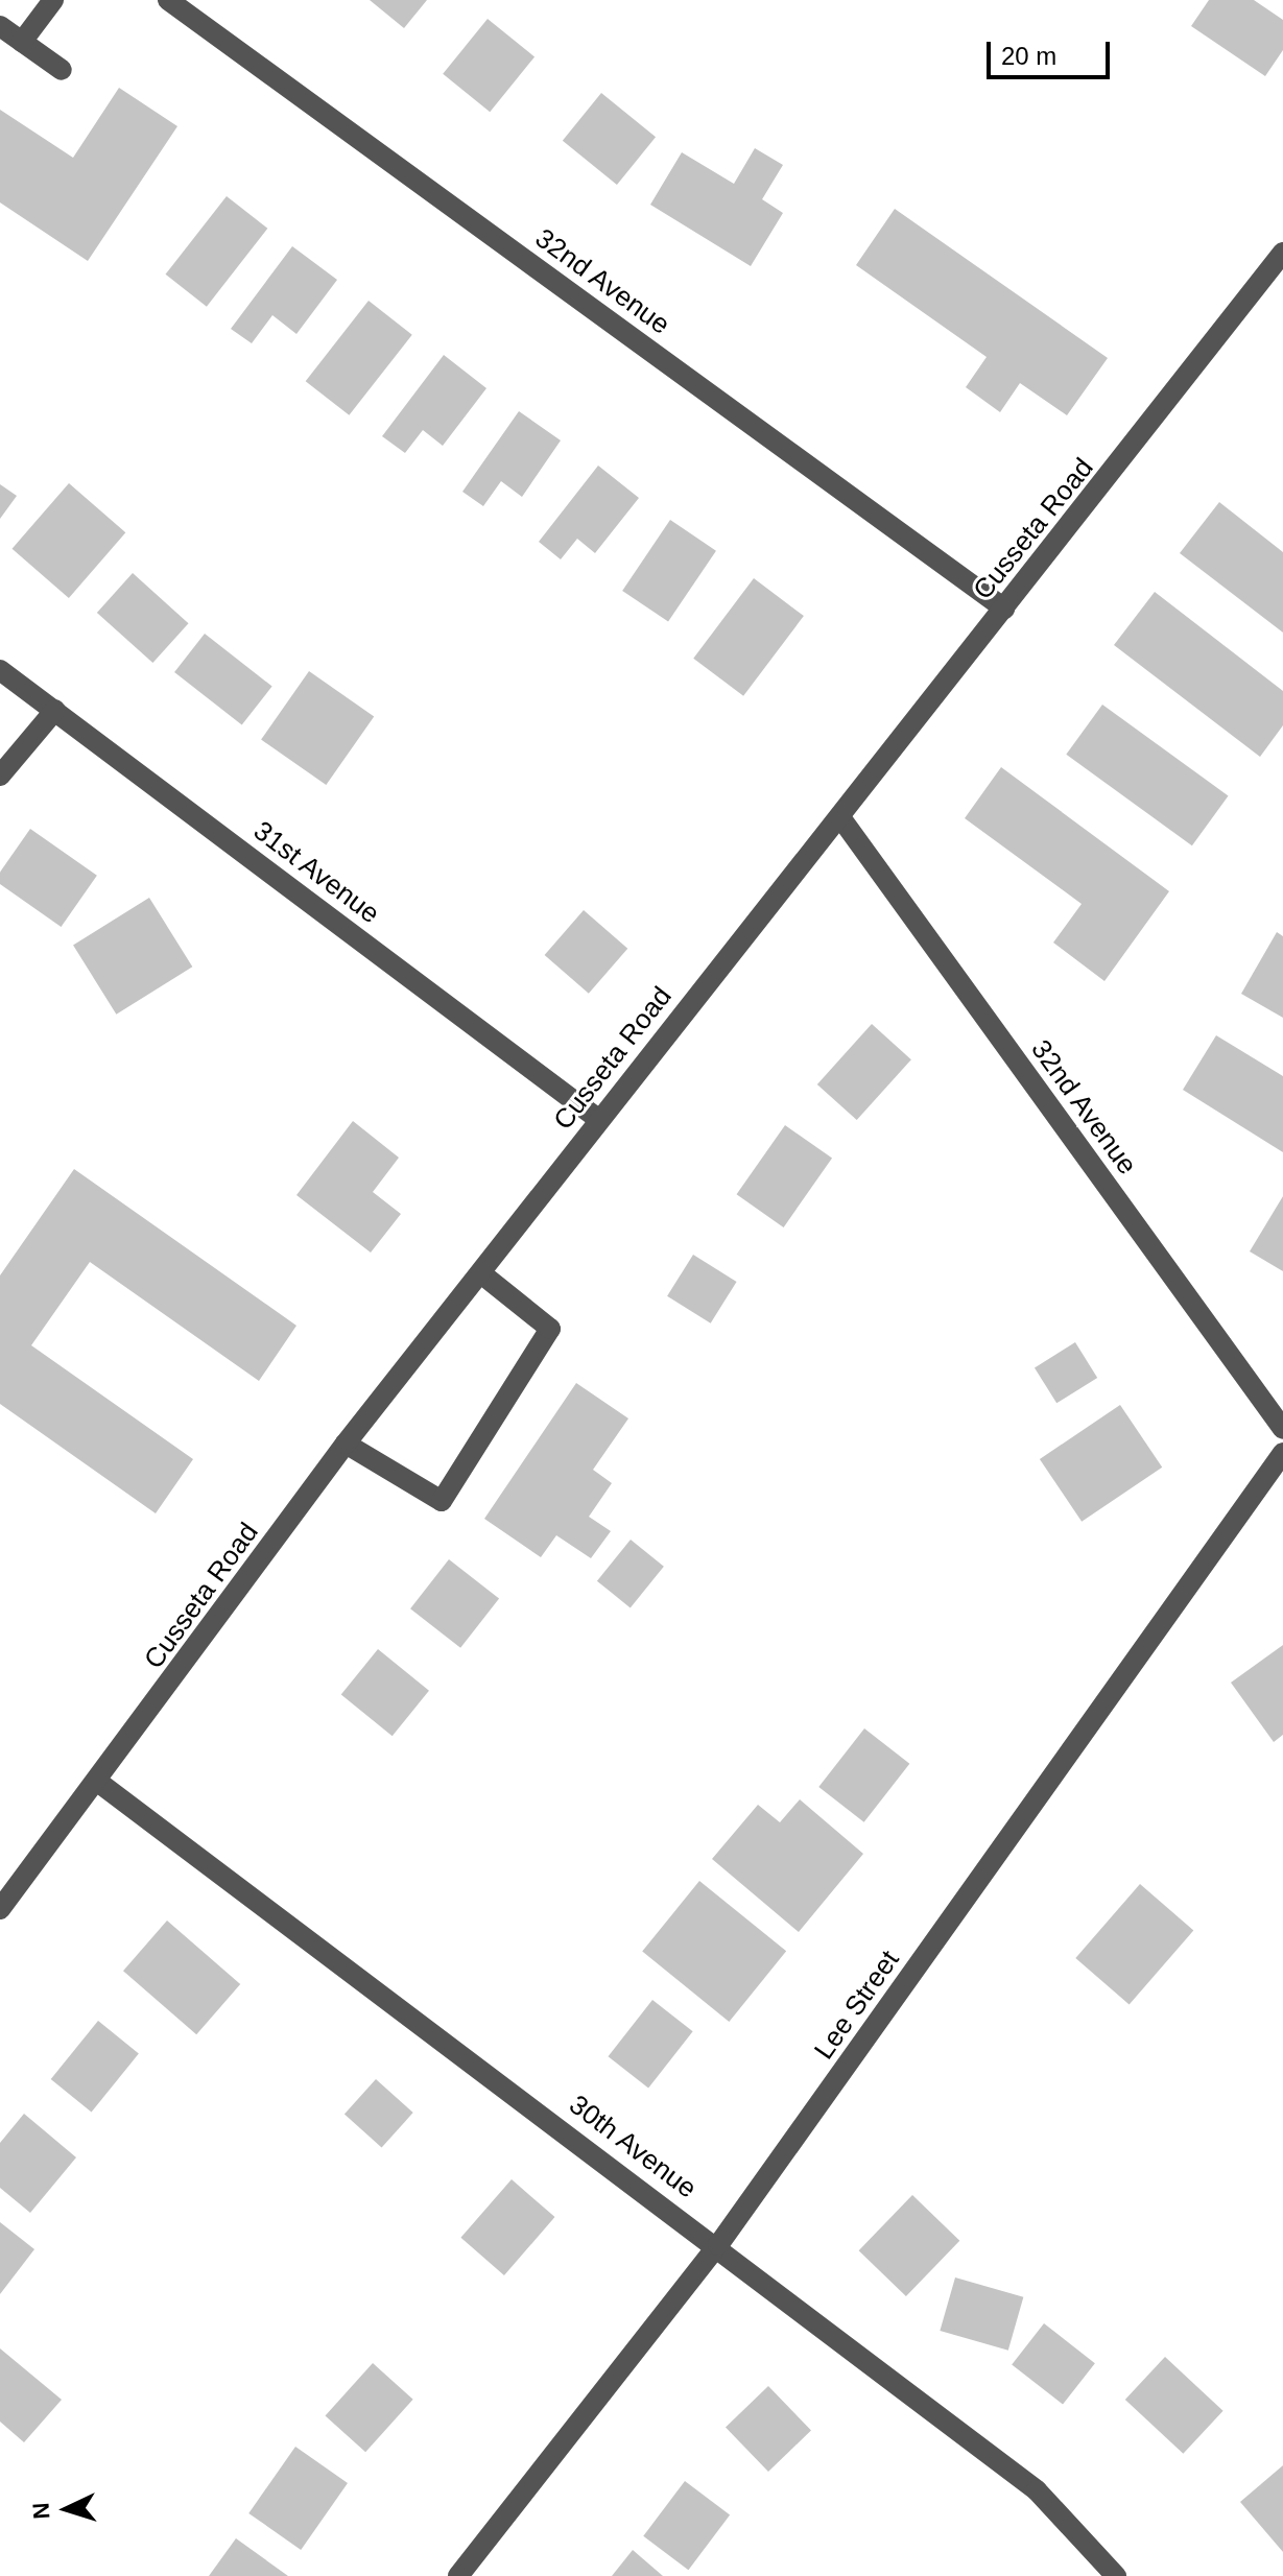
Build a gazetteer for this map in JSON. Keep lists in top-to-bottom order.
{
  "streets": {
    "street": [
      "32nd Avenue",
      "Cusseta Road",
      "31st Avenue",
      "Lee Street",
      "30th Avenue"
    ]
  },
  "crossings": [
    ["32nd Avenue", "Cusseta Road"],
    ["Cusseta Road", "31st Avenue"],
    ["Cusseta Road", "30th Avenue"],
    ["Lee Street", "30th Avenue"]
  ],
  "scale_bar": "20 m",
  "north": "left"
}
